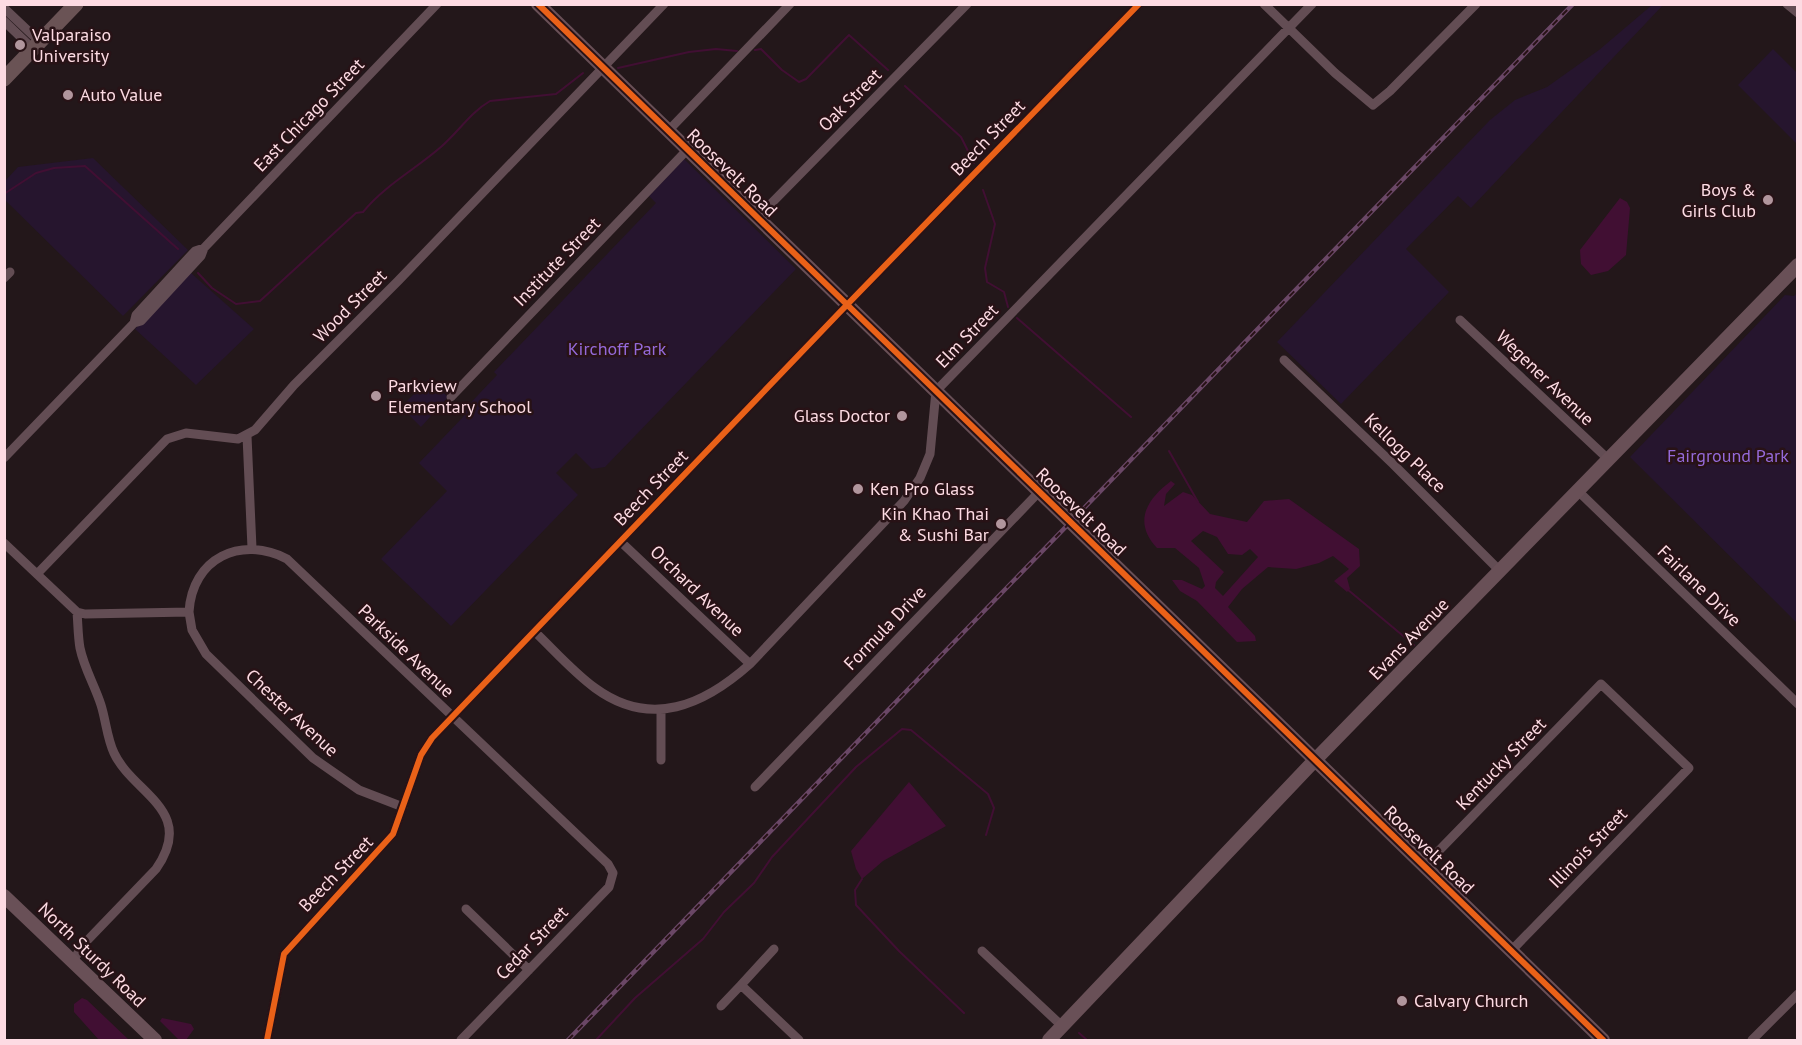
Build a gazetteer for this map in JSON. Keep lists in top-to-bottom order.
{
  "streets": {
    "street": [
      "Oak Street",
      "East Chicago Street",
      "Beech Street",
      "Roosevelt Road",
      "Institute Street",
      "Wood Street",
      "Elm Street",
      "Wegener Avenue",
      "Kellogg Place",
      "Fairlane Drive",
      "Orchard Avenue",
      "Formula Drive",
      "Evans Avenue",
      "Parkside Avenue",
      "Chester Avenue",
      "Kentucky Street",
      "Illinois Street",
      "Cedar Street",
      "North Sturdy Road"
    ]
  },
  "crossings": [
    ["Oak Street", "Roosevelt Road"],
    ["Beech Street", "Roosevelt Road"],
    ["Beech Street", "Elm Street"],
    ["Beech Street", "Orchard Avenue"],
    ["Beech Street", "Parkside Avenue"],
    ["Beech Street", "Chester Avenue"],
    ["Roosevelt Road", "Institute Street"],
    ["Roosevelt Road", "Wood Street"],
    ["Roosevelt Road", "Elm Street"],
    ["Roosevelt Road", "Formula Drive"],
    ["Roosevelt Road", "Evans Avenue"],
    ["Roosevelt Road", "Kentucky Street"],
    ["Roosevelt Road", "Illinois Street"],
    ["Elm Street", "Orchard Avenue"],
    ["Wegener Avenue", "Evans Avenue"],
    ["Kellogg Place", "Evans Avenue"],
    ["Fairlane Drive", "Evans Avenue"],
    ["Parkside Avenue", "Cedar Street"],
    ["Kentucky Street", "Illinois Street"]
  ],
  "parks": ["Kirchoff Park", "Fairground Park"],
  "places": [
    "Valparaiso University",
    "Auto Value",
    "Boys & Girls Club",
    "Parkview Elementary School",
    "Glass Doctor",
    "Ken Pro Glass",
    "Kin Khao Thai & Sushi Bar",
    "Calvary Church"
  ]
}
